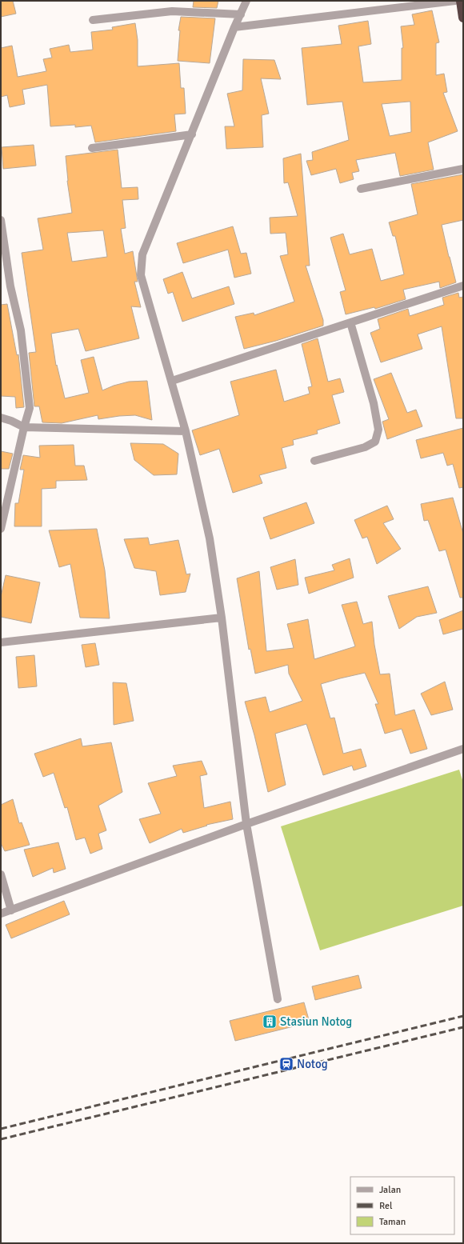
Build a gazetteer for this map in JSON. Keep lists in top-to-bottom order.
{
  "places": {
    "building": ["Stasiun Notog"],
    "station": ["Notog"]
  },
  "legend": ["Jalan", "Rel", "Taman"]
}
